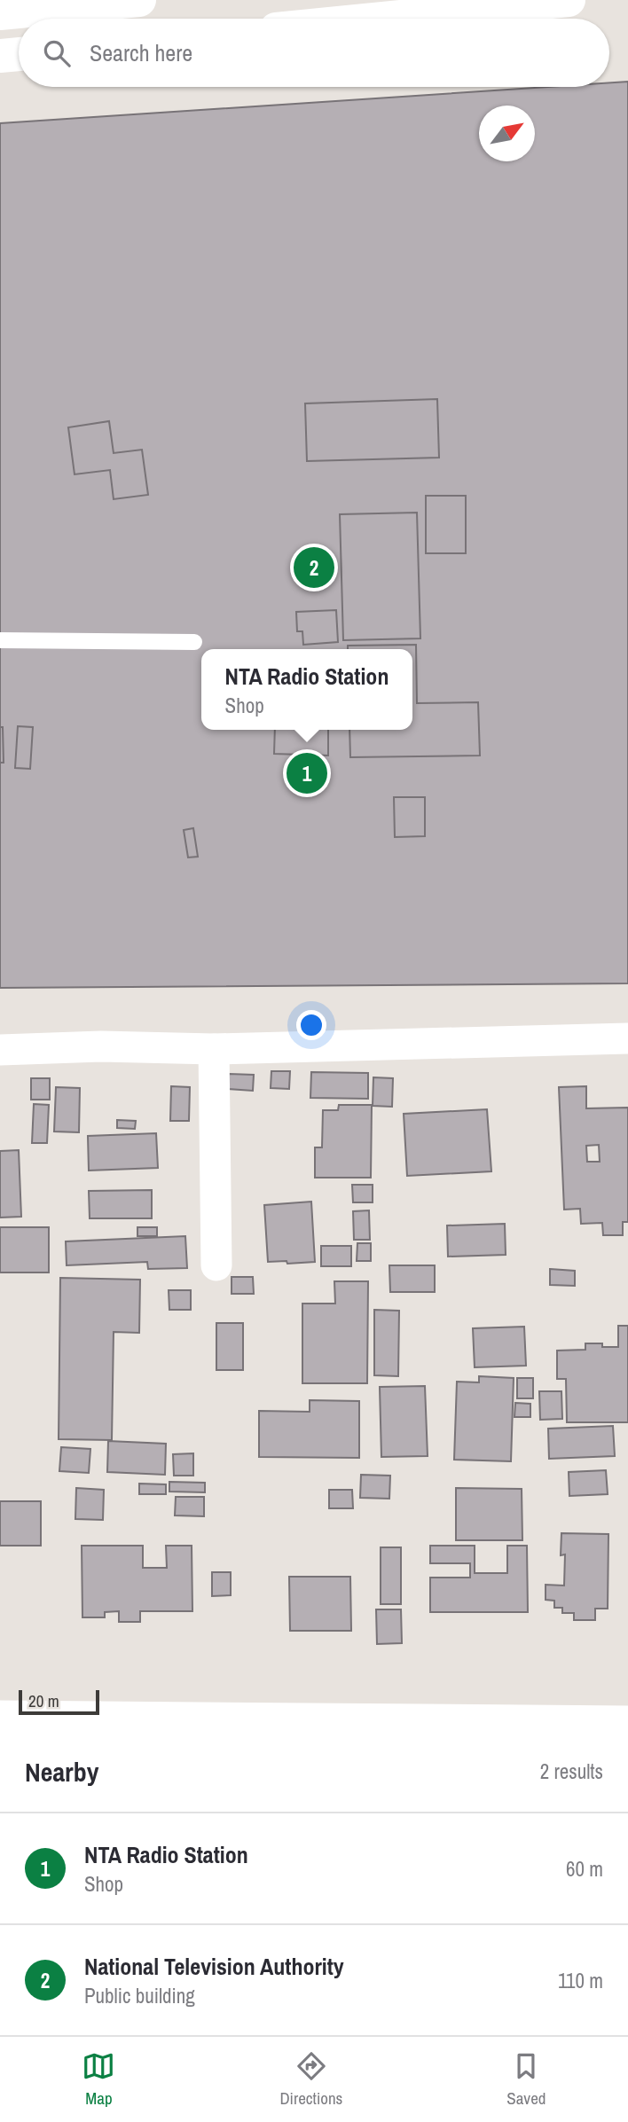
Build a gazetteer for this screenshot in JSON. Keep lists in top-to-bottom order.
{
  "scale_bar": "20 m",
  "north": "top right",
  "page": {
    "search": "Search here",
    "pins": ["2", "1"],
    "popup": ["NTA Radio Station", "Shop"],
    "scale": "20 m",
    "heading": ["Nearby", "2 results"],
    "list": [
      {
        "mark": "1",
        "name": "NTA Radio Station",
        "note": "Shop",
        "value": "60 m"
      },
      {
        "mark": "2",
        "name": "National Television Authority",
        "note": "Public building",
        "value": "110 m"
      }
    ],
    "nav": ["Map", "Directions", "Saved"]
  }
}
